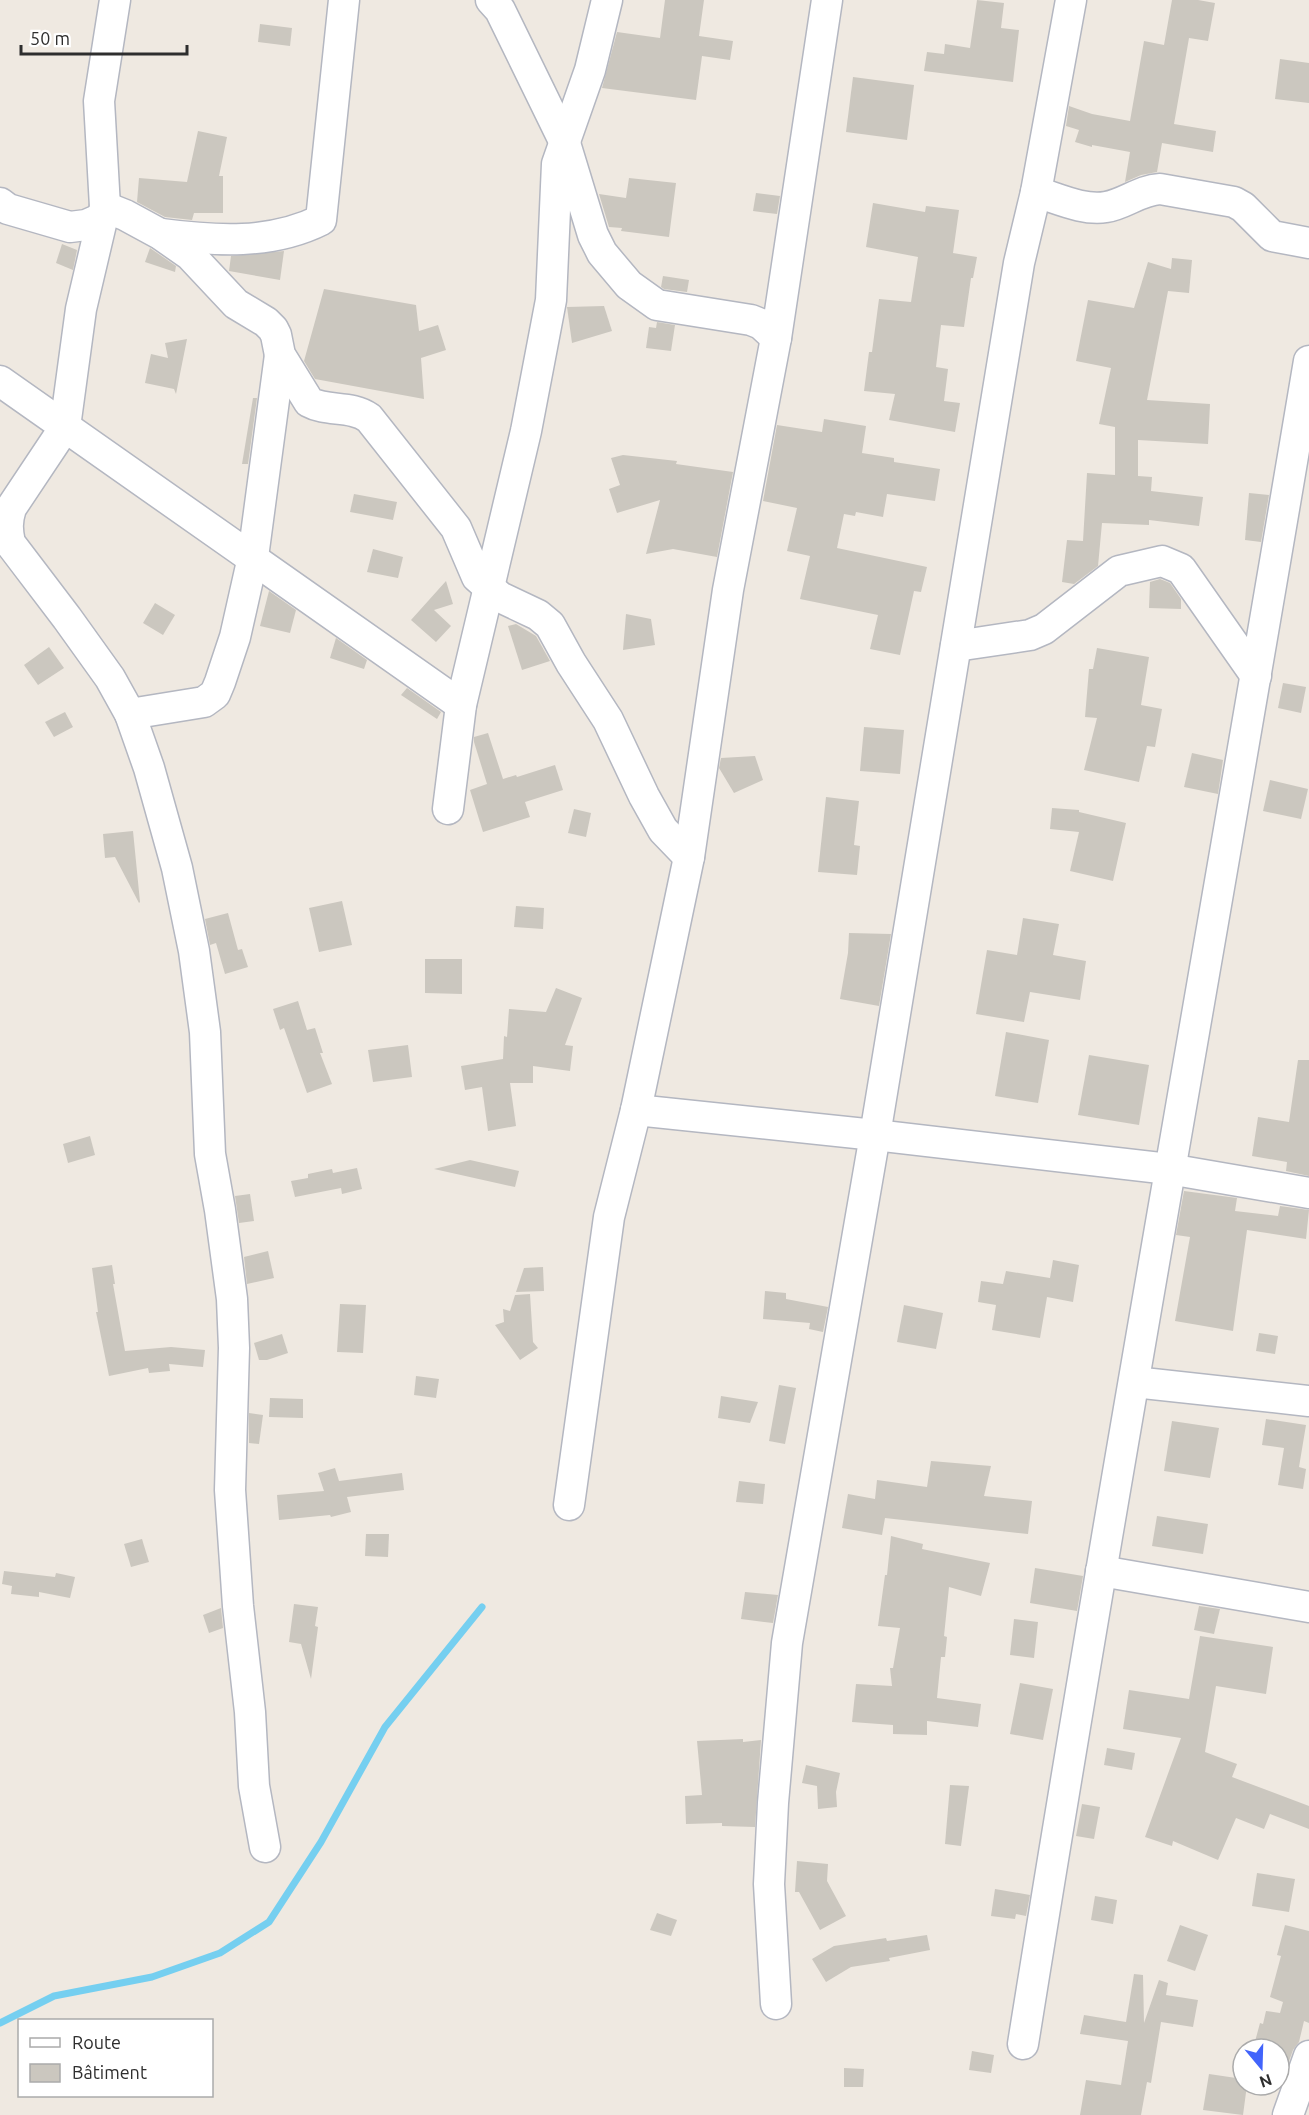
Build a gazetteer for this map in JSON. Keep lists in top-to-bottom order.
{
  "legend": ["Route", "Bâtiment"],
  "scale_bar": "50 m",
  "north": "bottom"
}
